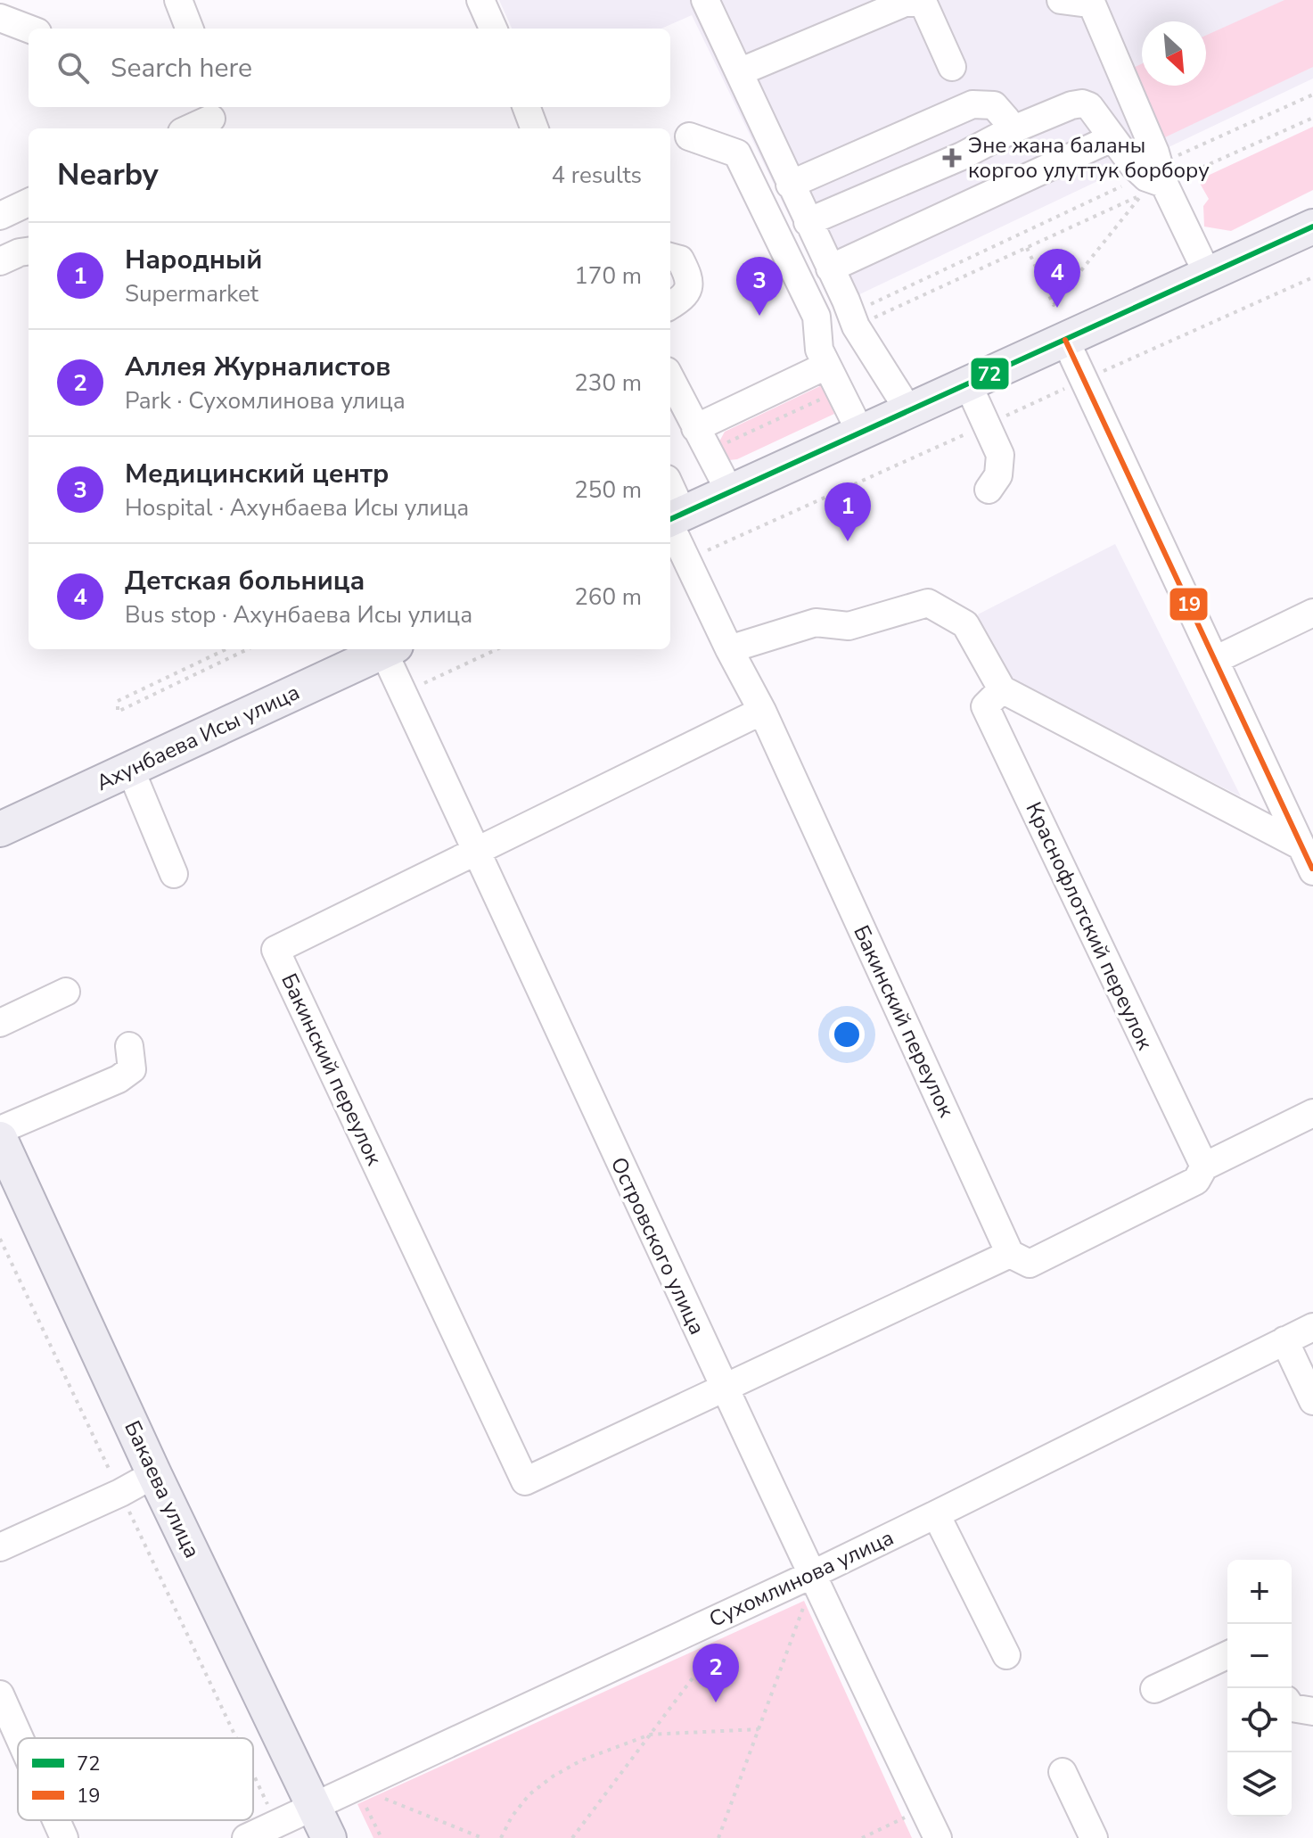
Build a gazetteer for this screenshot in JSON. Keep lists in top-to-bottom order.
{
  "streets": {
    "main road": ["Ахунбаева Исы улица", "Бакаева улица"],
    "street": [
      "Краснофлотский переулок",
      "Бакинский переулок",
      "Островского улица",
      "Сухомлинова улица"
    ]
  },
  "crossings": [
    ["Бакинский переулок", "Островского улица"],
    ["Островского улица", "Сухомлинова улица"],
    ["Бакаева улица", "Сухомлинова улица"]
  ],
  "places": {
    "health": ["Эне жана баланы коргоо улуттук борбору"]
  },
  "lines": ["transit line 72", "transit line 19"],
  "legend": ["72", "19"],
  "north": "bottom right",
  "page": {
    "search": "Search here",
    "heading": ["Nearby", "4 results"],
    "list": [
      {
        "mark": "1",
        "name": "Народный",
        "note": "Supermarket",
        "value": "170 m"
      },
      {
        "mark": "2",
        "name": "Аллея Журналистов",
        "note": "Park · Сухомлинова улица",
        "value": "230 m"
      },
      {
        "mark": "3",
        "name": "Медицинский центр",
        "note": "Hospital · Ахунбаева Исы улица",
        "value": "250 m"
      },
      {
        "mark": "4",
        "name": "Детская больница",
        "note": "Bus stop · Ахунбаева Исы улица",
        "value": "260 m"
      }
    ],
    "pins": [
      "4",
      "3",
      "1",
      "2"
    ],
    "map_buttons": ["+", "−"]
  }
}
